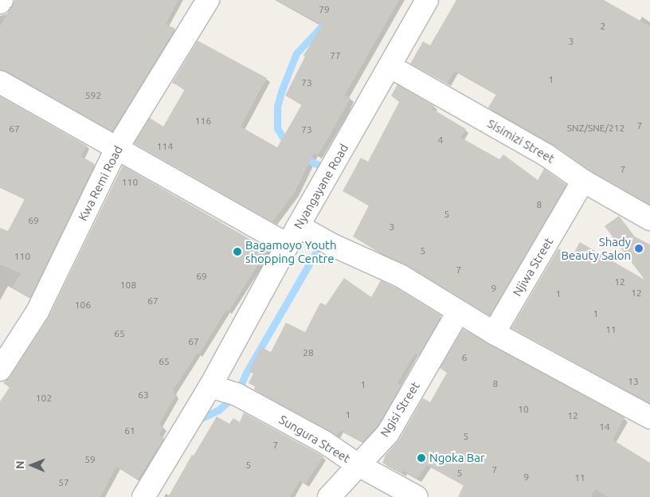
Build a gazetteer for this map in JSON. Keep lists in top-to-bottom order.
{
  "streets": {
    "street": [
      "Sisimizi Street",
      "Kwa Remi Road",
      "Nyangayane Road",
      "Njiwa Street",
      "Ngisi Street",
      "Sungura Street"
    ]
  },
  "crossings": [
    ["Sisimizi Street", "Nyangayane Road"],
    ["Sisimizi Street", "Njiwa Street"],
    ["Nyangayane Road", "Sungura Street"],
    ["Ngisi Street", "Sungura Street"]
  ],
  "places": ["Shady Beauty Salon", "Bagamoyo Youth shopping Centre", "Ngoka Bar"],
  "house_numbers": [
    "79",
    "2",
    "3",
    "77",
    "1",
    "73",
    "592",
    "116",
    "7",
    "SNZ/SNE/212",
    "67",
    "73",
    "4",
    "114",
    "7",
    "110",
    "8",
    "5",
    "69",
    "3",
    "5",
    "110",
    "7",
    "69",
    "12",
    "108",
    "9",
    "12",
    "1",
    "67",
    "106",
    "1",
    "11",
    "65",
    "67",
    "28",
    "6",
    "65",
    "13",
    "8",
    "1",
    "63",
    "102",
    "10",
    "1",
    "12",
    "14",
    "61",
    "5",
    "7",
    "59",
    "5",
    "7",
    "5",
    "9",
    "11",
    "57"
  ],
  "north": "left"
}
